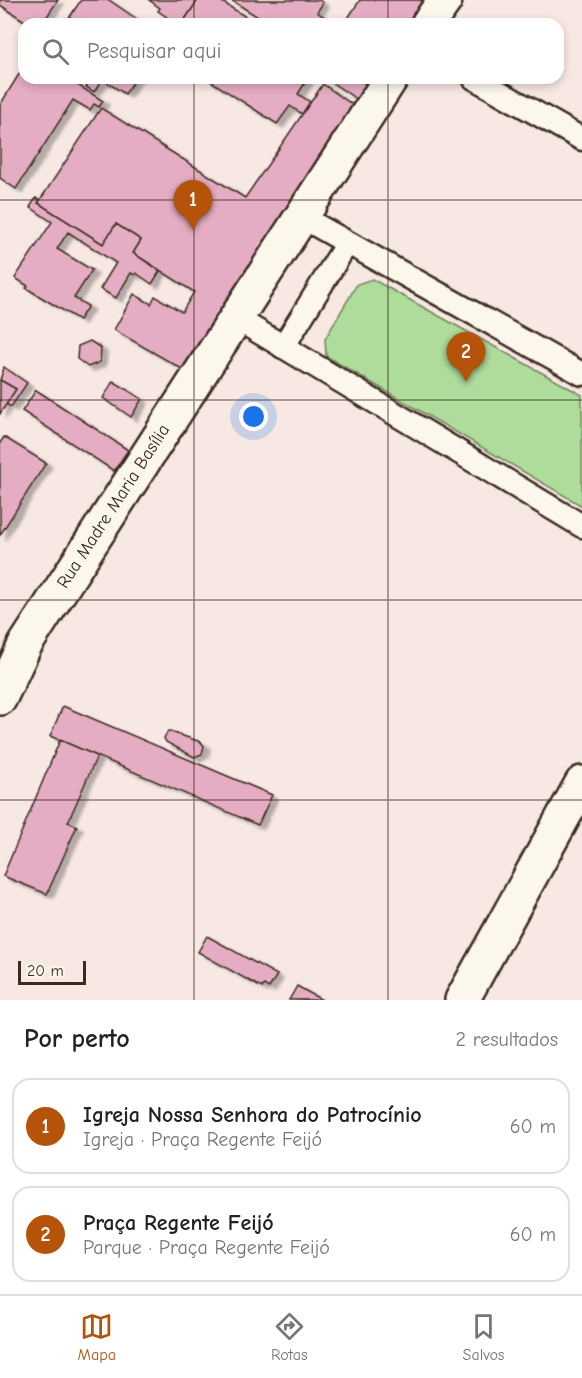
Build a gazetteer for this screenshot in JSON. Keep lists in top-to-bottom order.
{
  "streets": {
    "street": ["Rua Madre Maria Basília"]
  },
  "scale_bar": "20 m",
  "page": {
    "search": "Pesquisar aqui",
    "pins": ["1", "2"],
    "scale": "20 m",
    "heading": ["Por perto", "2 resultados"],
    "list": [
      {
        "mark": "1",
        "name": "Igreja Nossa Senhora do Patrocínio",
        "note": "Igreja · Praça Regente Feijó",
        "value": "60 m"
      },
      {
        "mark": "2",
        "name": "Praça Regente Feijó",
        "note": "Parque · Praça Regente Feijó",
        "value": "60 m"
      }
    ],
    "nav": ["Mapa", "Rotas", "Salvos"]
  }
}
